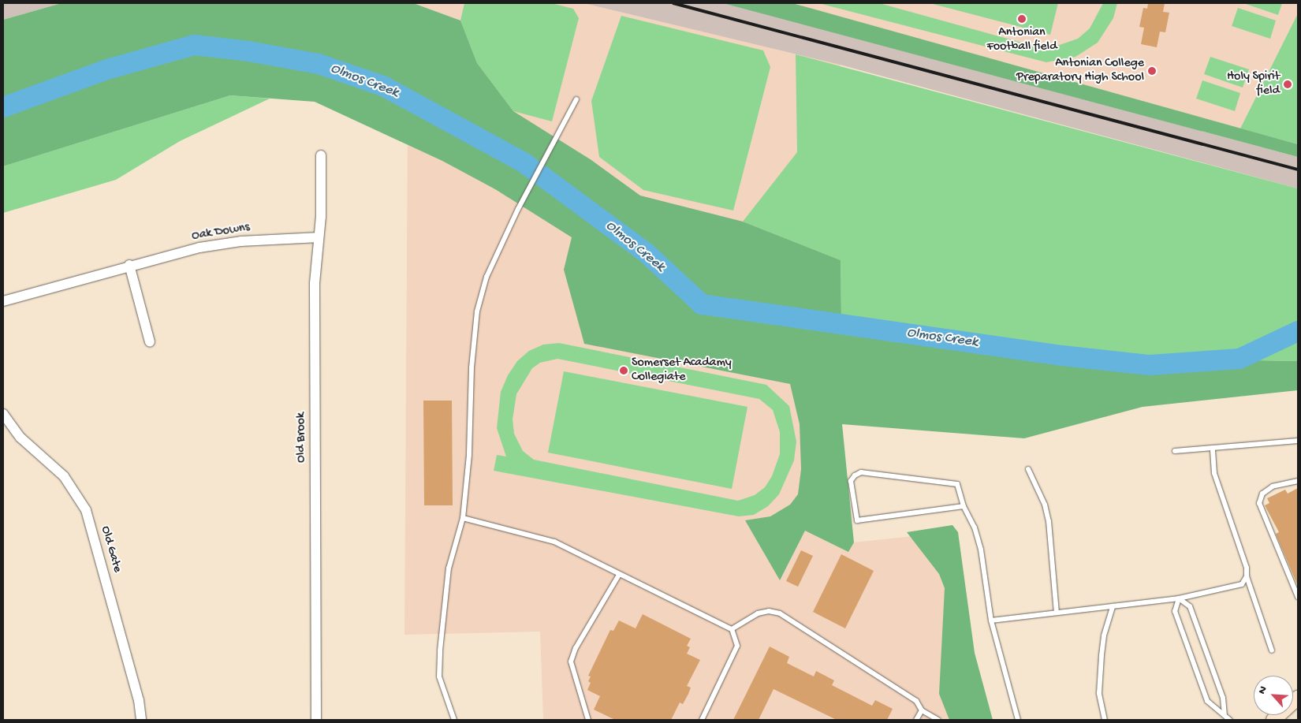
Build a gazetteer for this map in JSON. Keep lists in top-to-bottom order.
{
  "streets": {
    "street": ["Oak Downs", "Old Brook", "Old Gate"]
  },
  "crossings": [
    ["Oak Downs", "Old Brook"]
  ],
  "water": ["Olmos Creek"],
  "places": [
    "Antonian Football field",
    "Antonian College Preparatory High School",
    "Holy Spirit field",
    "Somerset Acadamy Collegiate"
  ],
  "north": "top left"
}
